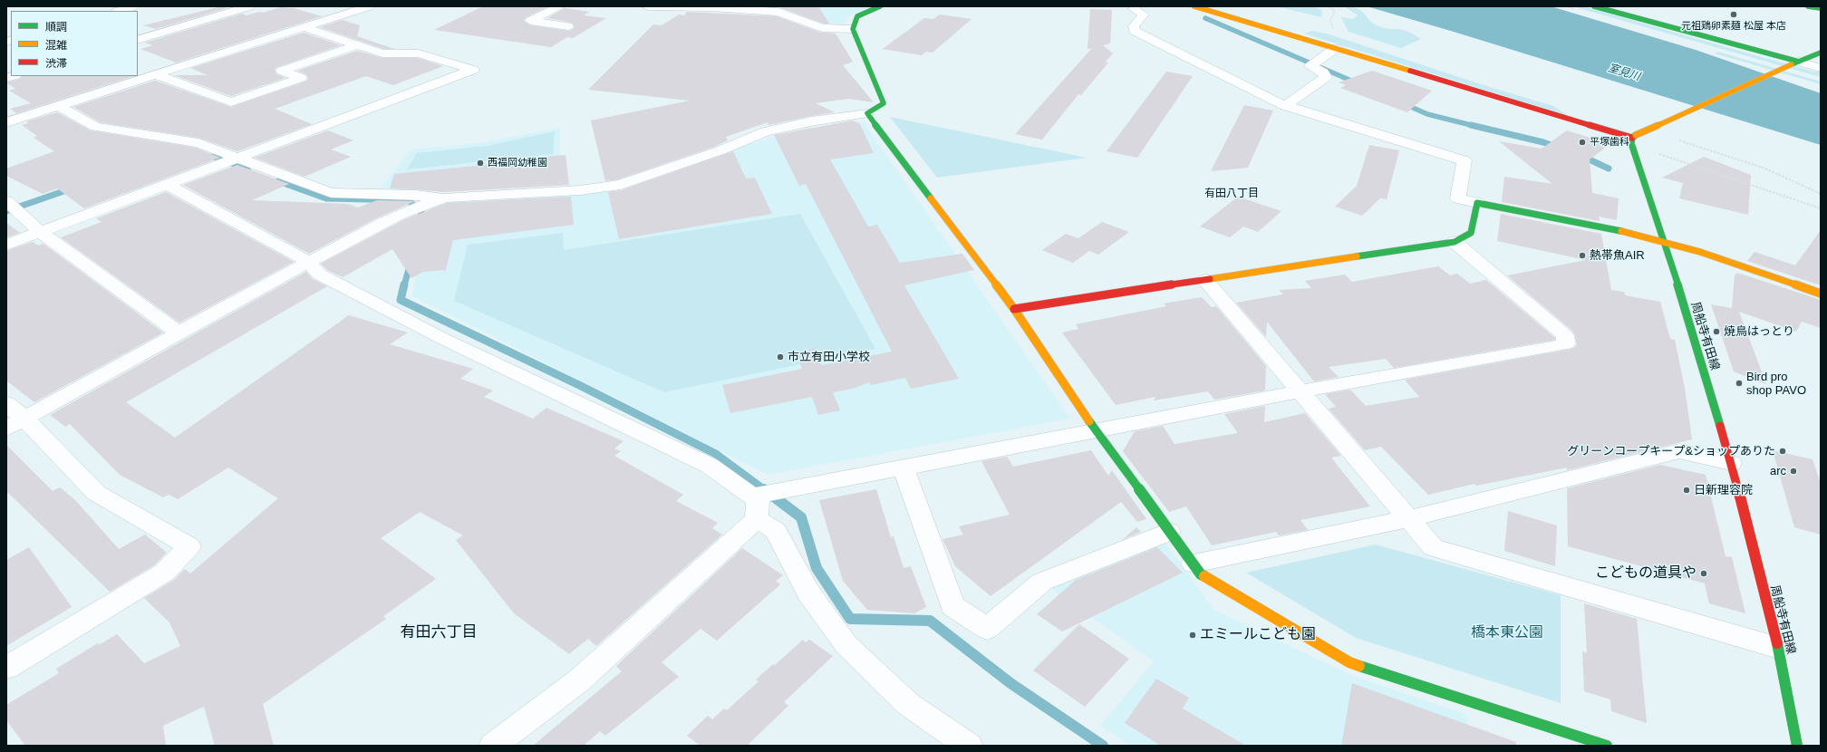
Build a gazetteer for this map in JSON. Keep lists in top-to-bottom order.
{
  "streets": {
    "street": ["周船寺有田線"]
  },
  "districts": ["有田八丁目", "有田六丁目"],
  "water": ["室見川"],
  "parks": ["橋本東公園"],
  "places": [
    "元祖鶏卵素麺 松屋 本店",
    "平塚歯科",
    "西福岡幼稚園",
    "熱帯魚AIR",
    "焼鳥はっとり",
    "市立有田小学校",
    "Bird pro shop PAVO",
    "グリーンコープキープ&ショップありた",
    "arc",
    "日新理容院",
    "こどもの道具や",
    "エミールこども園"
  ],
  "legend": ["順調", "混雑", "渋滞"]
}
